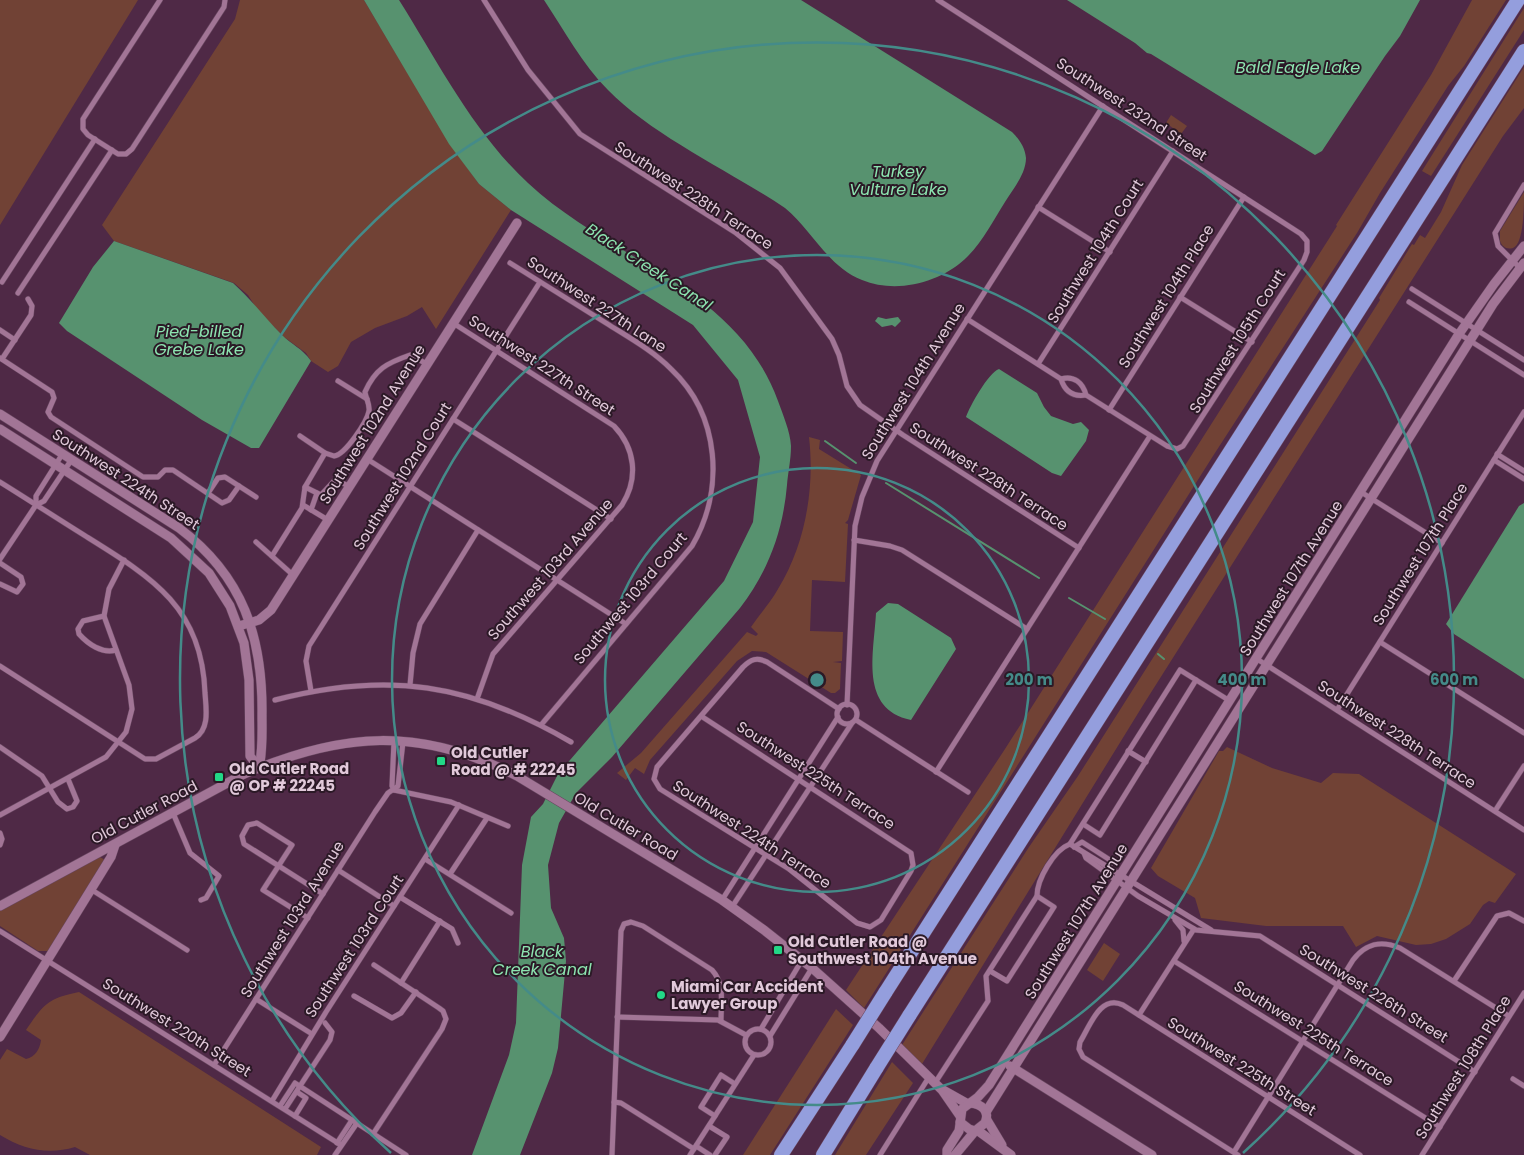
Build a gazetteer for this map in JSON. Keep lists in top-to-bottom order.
{
  "streets": {
    "street": [
      "Southwest 232nd Street",
      "Southwest 228th Terrace",
      "Southwest 104th Court",
      "Southwest 104th Place",
      "Southwest 227th Lane",
      "Southwest 105th Court",
      "Southwest 227th Street",
      "Southwest 104th Avenue",
      "Southwest 102nd Avenue",
      "Southwest 102nd Court",
      "Southwest 224th Street",
      "Southwest 107th Place",
      "Southwest 103rd Avenue",
      "Southwest 107th Avenue",
      "Southwest 103rd Court",
      "Southwest 225th Terrace",
      "Old Cutler Road",
      "Southwest 224th Terrace",
      "Southwest 226th Street",
      "Southwest 220th Street",
      "Southwest 225th Street",
      "Southwest 108th Place"
    ]
  },
  "crossings": [
    ["Southwest 232nd Street", "Southwest 104th Court"],
    ["Southwest 232nd Street", "Southwest 104th Place"],
    ["Southwest 232nd Street", "Southwest 105th Court"],
    ["Southwest 232nd Street", "Southwest 104th Avenue"],
    ["Southwest 228th Terrace", "Southwest 104th Avenue"],
    ["Southwest 228th Terrace", "Southwest 107th Place"],
    ["Southwest 228th Terrace", "Southwest 107th Avenue"],
    ["Southwest 227th Lane", "Southwest 102nd Court"],
    ["Southwest 227th Lane", "Southwest 103rd Court"],
    ["Southwest 227th Street", "Southwest 102nd Avenue"],
    ["Southwest 227th Street", "Southwest 102nd Court"],
    ["Southwest 227th Street", "Southwest 103rd Avenue"],
    ["Southwest 102nd Avenue", "Southwest 224th Street"],
    ["Southwest 224th Street", "Old Cutler Road"],
    ["Southwest 103rd Avenue", "Old Cutler Road"],
    ["Southwest 103rd Avenue", "Southwest 220th Street"],
    ["Southwest 107th Avenue", "Old Cutler Road"],
    ["Southwest 103rd Court", "Southwest 220th Street"],
    ["Southwest 225th Terrace", "Southwest 224th Terrace"],
    ["Southwest 225th Terrace", "Southwest 108th Place"],
    ["Southwest 226th Street", "Southwest 108th Place"]
  ],
  "water": [
    "Bald Eagle Lake",
    "Turkey Vulture Lake",
    "Black Creek Canal",
    "Pied-billed Grebe Lake"
  ],
  "places": {
    "transit": ["Old Cutler Road @ # 22245", "Old Cutler Road @ OP # 22245", "Old Cutler Road @ Southwest 104th Avenue"],
    "other": ["Miami Car Accident Lawyer Group"]
  },
  "rings": ["200 m", "400 m", "600 m"]
}
